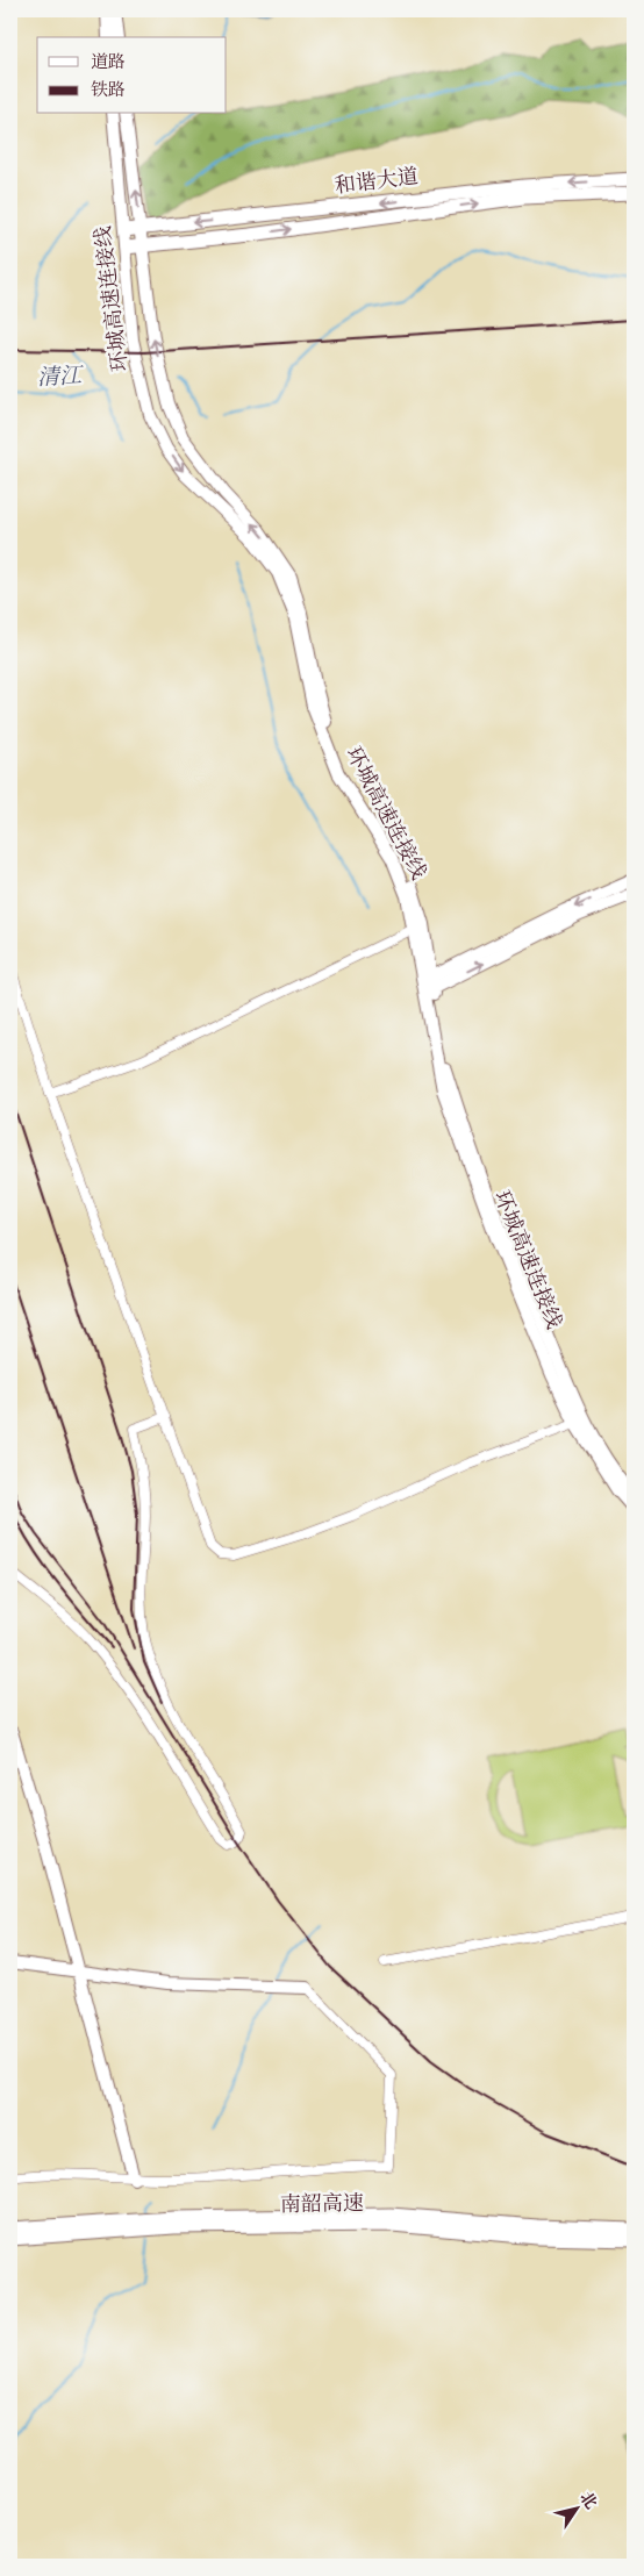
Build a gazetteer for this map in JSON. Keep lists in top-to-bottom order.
{
  "streets": {
    "highway": ["和谐大道", "南韶高速"],
    "main road": ["环城高速连接线"]
  },
  "crossings": [
    ["和谐大道", "环城高速连接线"]
  ],
  "water": ["清江"],
  "legend": ["道路", "铁路"],
  "north": "top right"
}
